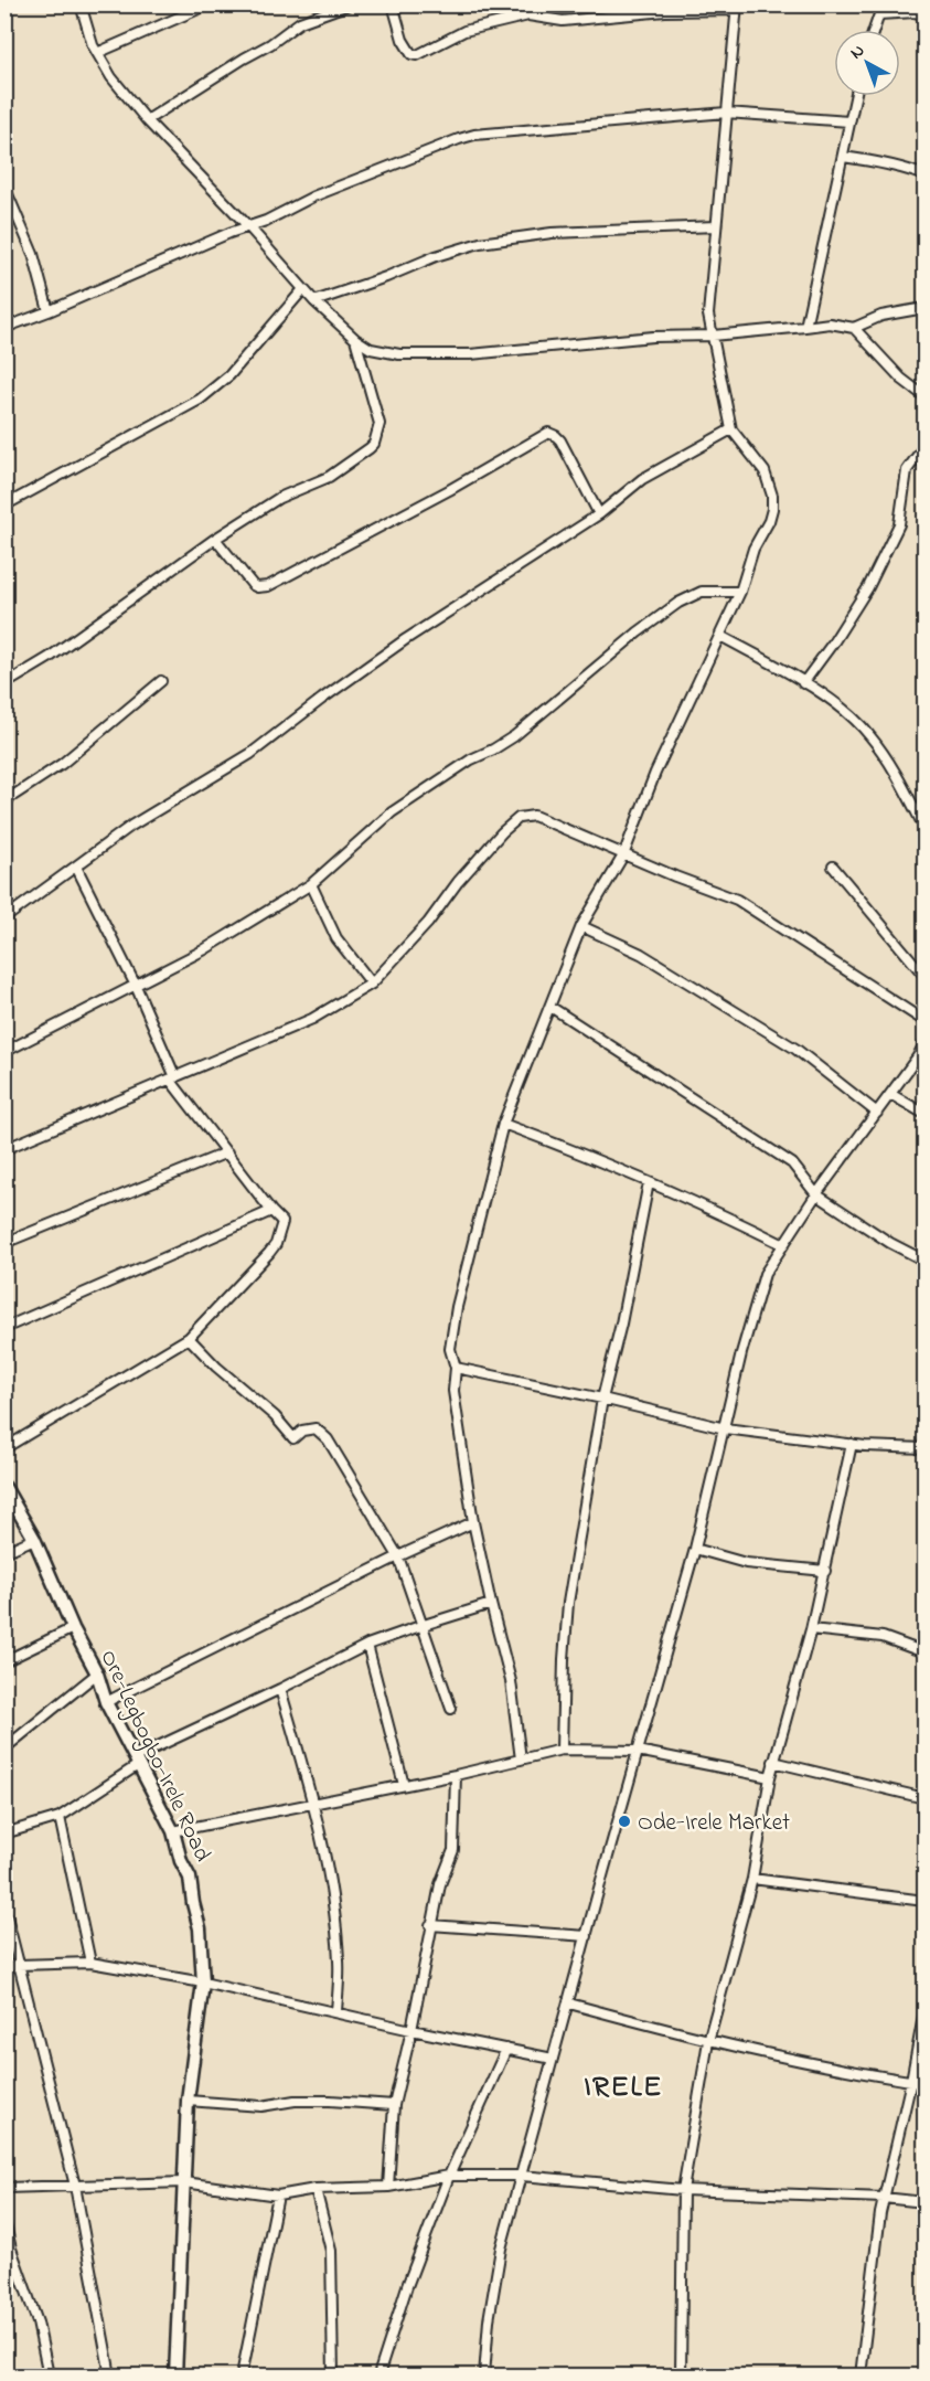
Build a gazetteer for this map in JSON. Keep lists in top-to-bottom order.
{
  "streets": {
    "main road": ["Ore-Legbogbo-Irele Road"]
  },
  "districts": ["IRELE"],
  "places": ["Ode-Irele Market"],
  "north": "top left"
}
